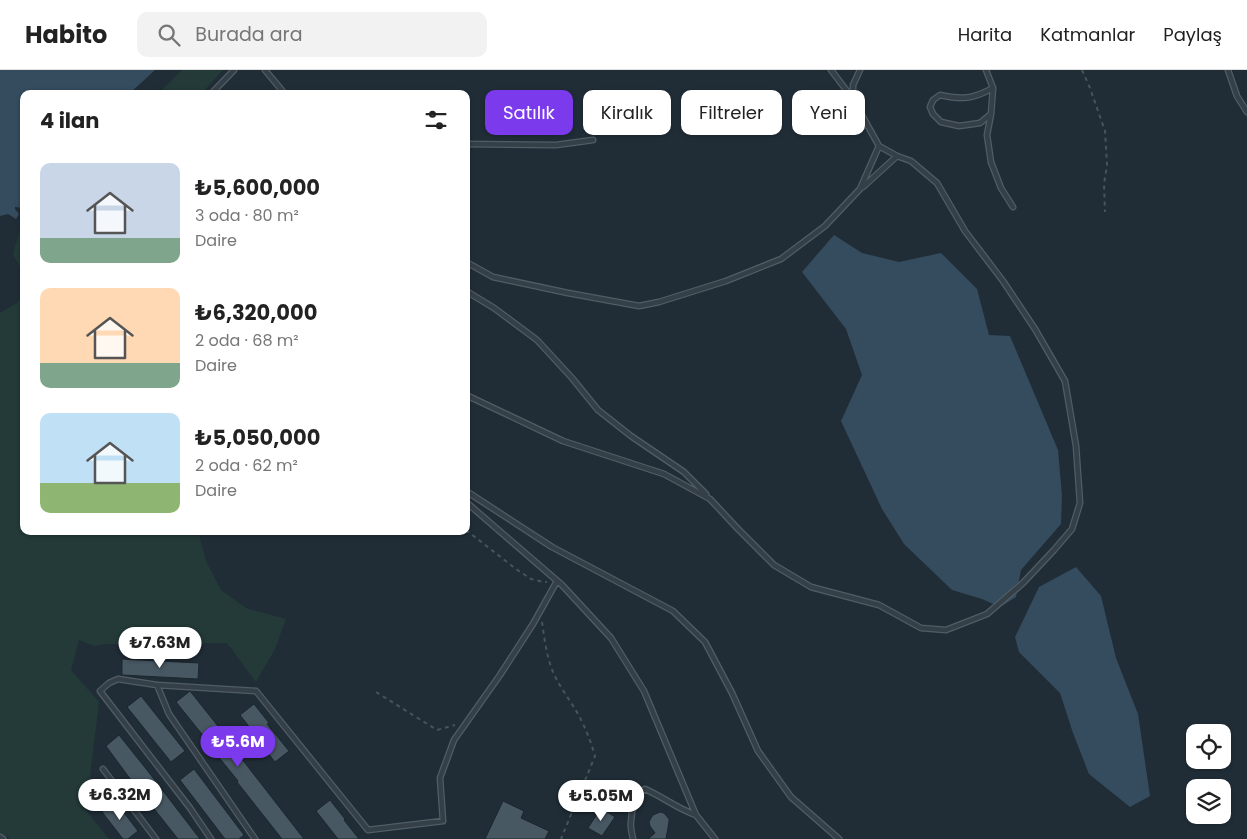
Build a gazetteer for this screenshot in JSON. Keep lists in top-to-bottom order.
{
  "page": {
    "header": "Habito",
    "search": "Burada ara",
    "nav": ["Harita", "Katmanlar", "Paylaş"],
    "chip": [
      "Satılık",
      "Kiralık",
      "Filtreler",
      "Yeni"
    ],
    "heading": "4 ilan",
    "list": [
      {
        "name": "₺5,600,000",
        "note": "3 oda · 80 m² · Daire"
      },
      {
        "name": "₺6,320,000",
        "note": "2 oda · 68 m² · Daire"
      },
      {
        "name": "₺5,050,000",
        "note": "2 oda · 62 m² · Daire"
      }
    ],
    "price": [
      "₺7.63M",
      "₺5.6M",
      "₺6.32M",
      "₺5.05M"
    ]
  }
}
